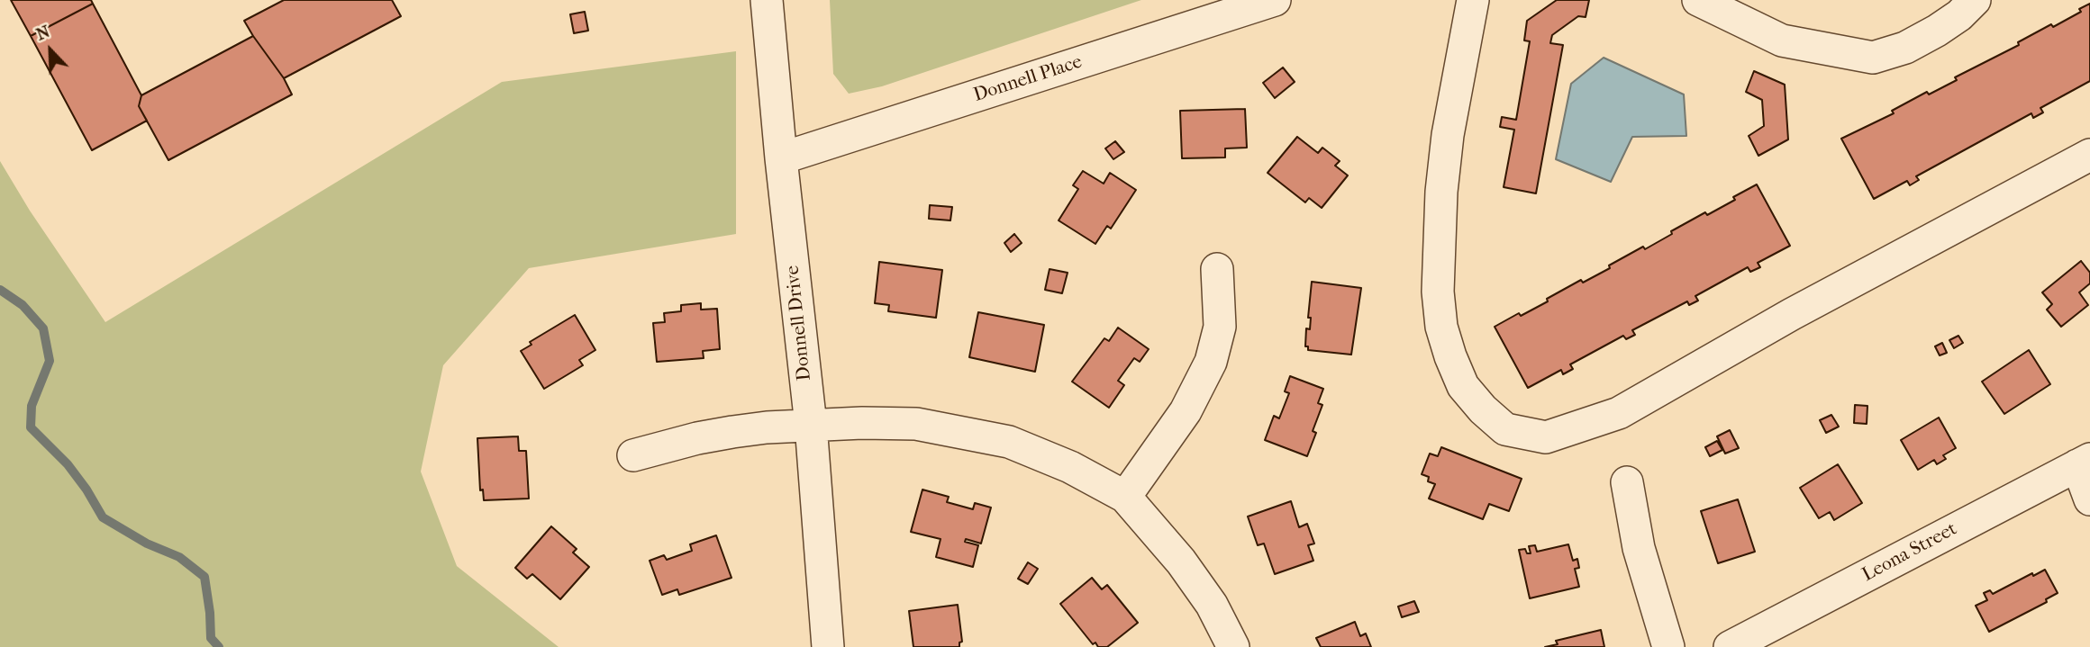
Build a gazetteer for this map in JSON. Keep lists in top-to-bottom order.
{
  "streets": {
    "street": ["Donnell Place", "Donnell Drive", "Leona Street"]
  },
  "crossings": [
    ["Donnell Place", "Donnell Drive"]
  ],
  "north": "top left"
}
